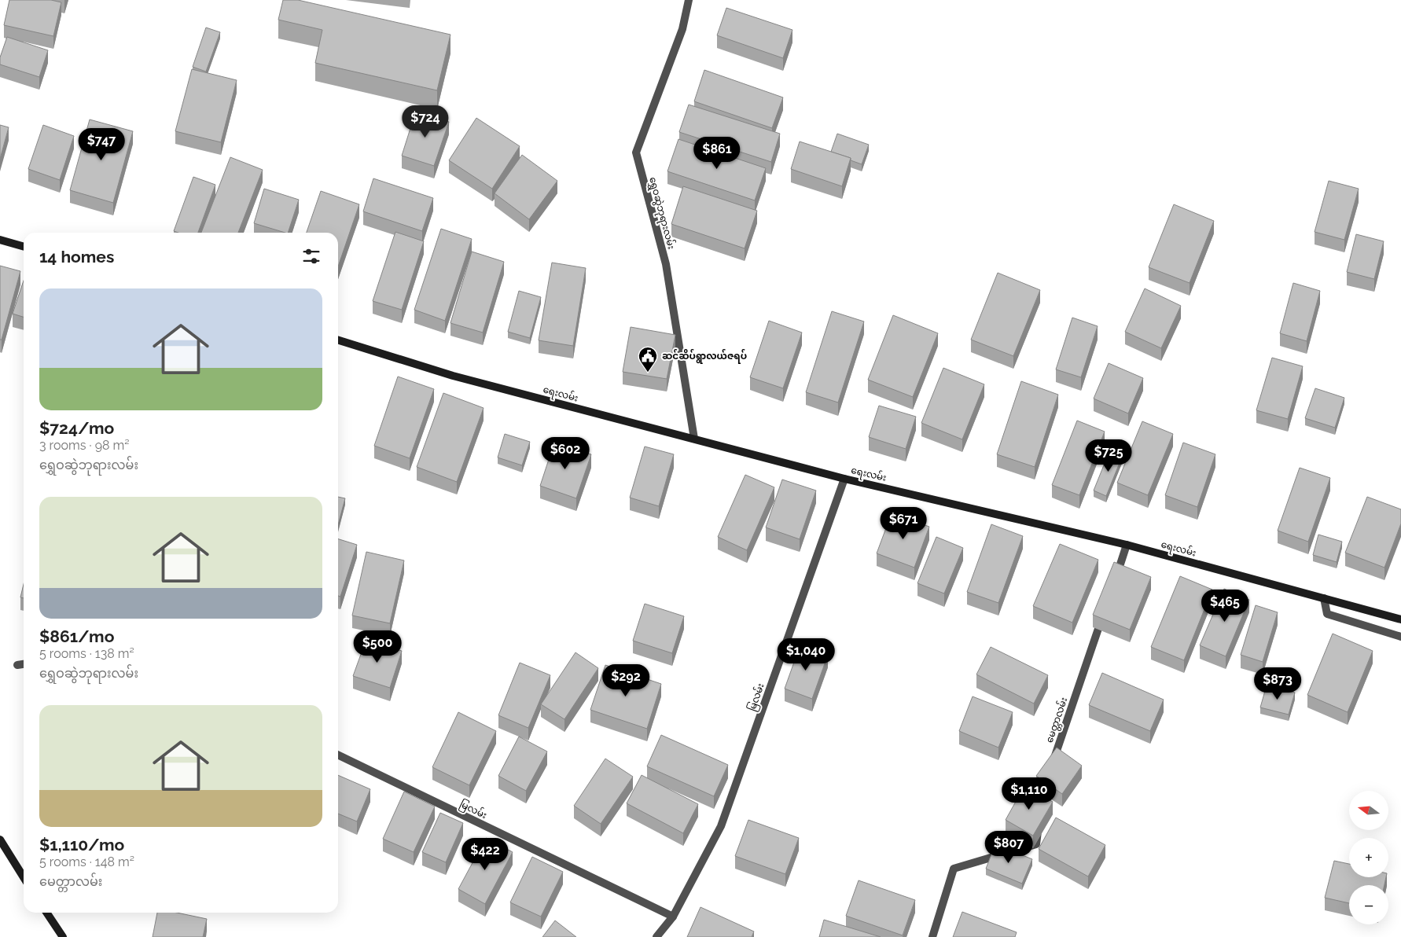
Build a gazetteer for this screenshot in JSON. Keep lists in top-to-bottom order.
{
  "streets": {
    "street": [
      "ရွှေဝဆွဲဘုရားလမ်း",
      "ရေးလမ်း",
      "မြလမ်း",
      "မေတ္တာလမ်း"
    ]
  },
  "crossings": [
    ["ရွှေဝဆွဲဘုရားလမ်း", "ရေးလမ်း"],
    ["ရေးလမ်း", "မြလမ်း"]
  ],
  "places": {
    "public building": ["ဆင်ဆိပ်ရွာလယ်ဇရပ်"]
  },
  "north": "left",
  "page": {
    "price": [
      "$724",
      "$747",
      "$861",
      "$602",
      "$725",
      "$671",
      "$465",
      "$500",
      "$1,040",
      "$292",
      "$873",
      "$1,110",
      "$807",
      "$422"
    ],
    "heading": "14 homes",
    "list": [
      {
        "name": "$724/mo",
        "note": "3 rooms · 98 m² · ရွှေဝဆွဲဘုရားလမ်း"
      },
      {
        "name": "$861/mo",
        "note": "5 rooms · 138 m² · ရွှေဝဆွဲဘုရားလမ်း"
      },
      {
        "name": "$1,110/mo",
        "note": "5 rooms · 148 m² · မေတ္တာလမ်း"
      }
    ],
    "map_buttons": ["+", "−"]
  }
}
